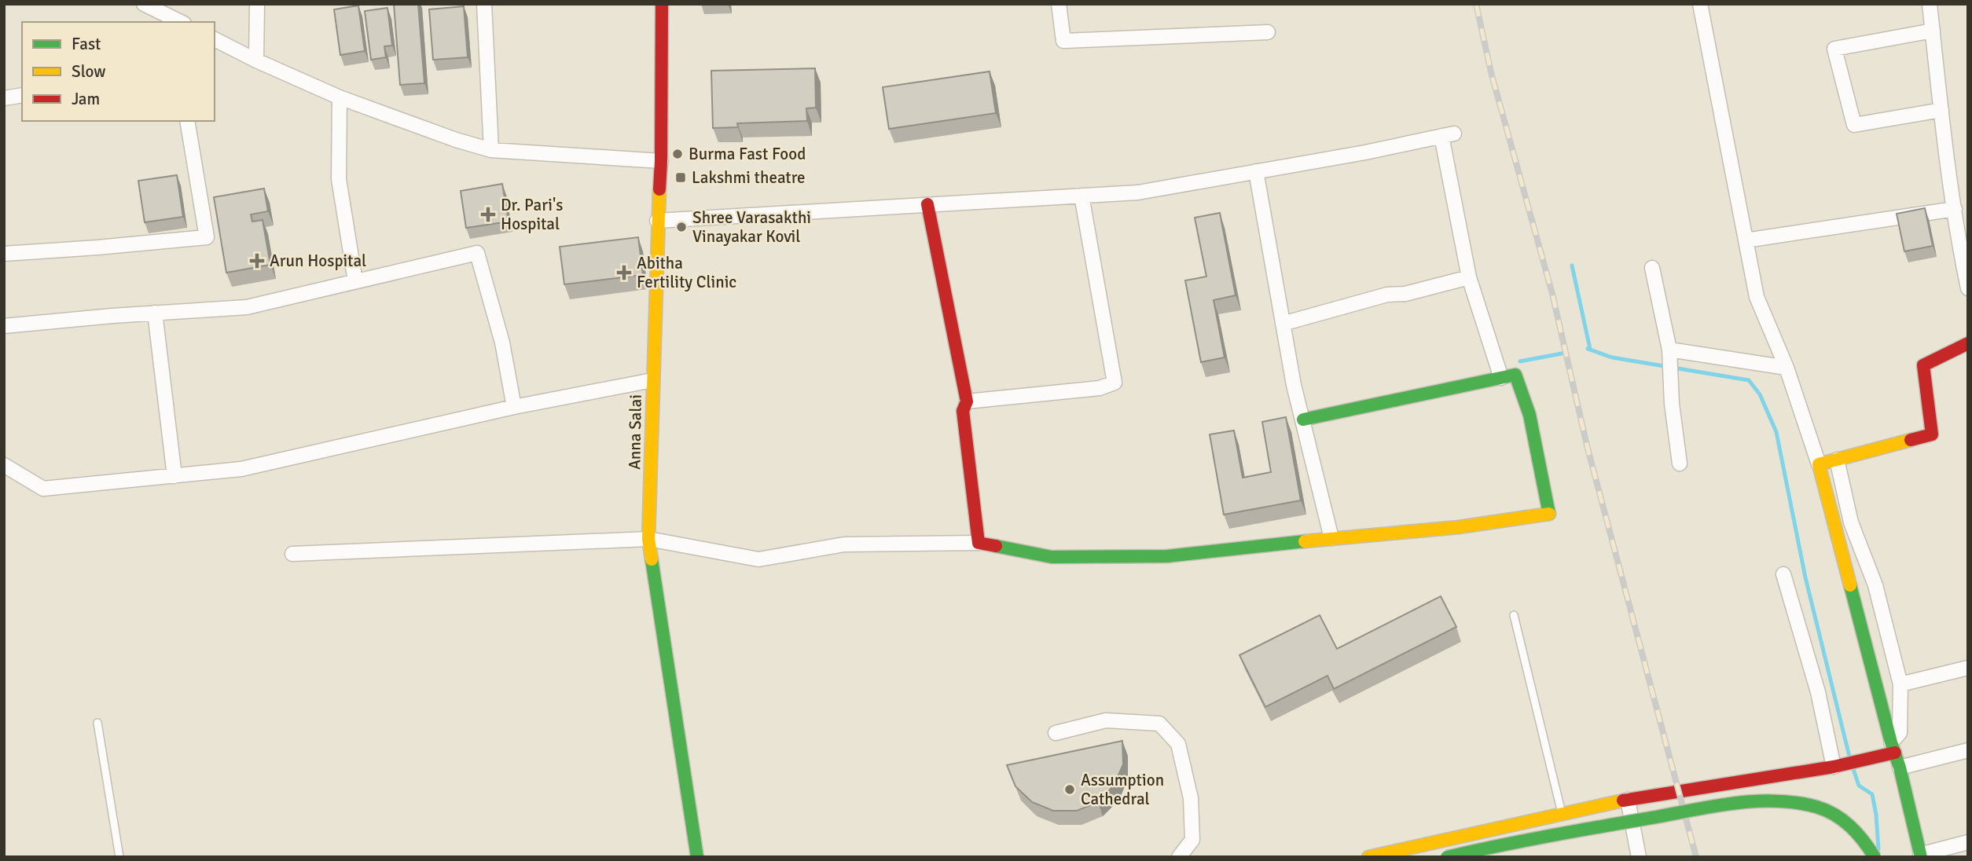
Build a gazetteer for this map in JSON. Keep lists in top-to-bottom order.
{
  "streets": {
    "street": ["Anna Salai"]
  },
  "places": {
    "other": ["Burma Fast Food", "Shree Varasakthi Vinayakar Kovil", "Assumption Cathedral"],
    "transit": ["Lakshmi theatre"],
    "health": ["Dr. Pari's Hospital", "Arun Hospital", "Abitha Fertility Clinic"]
  },
  "legend": ["Fast", "Slow", "Jam"]
}
